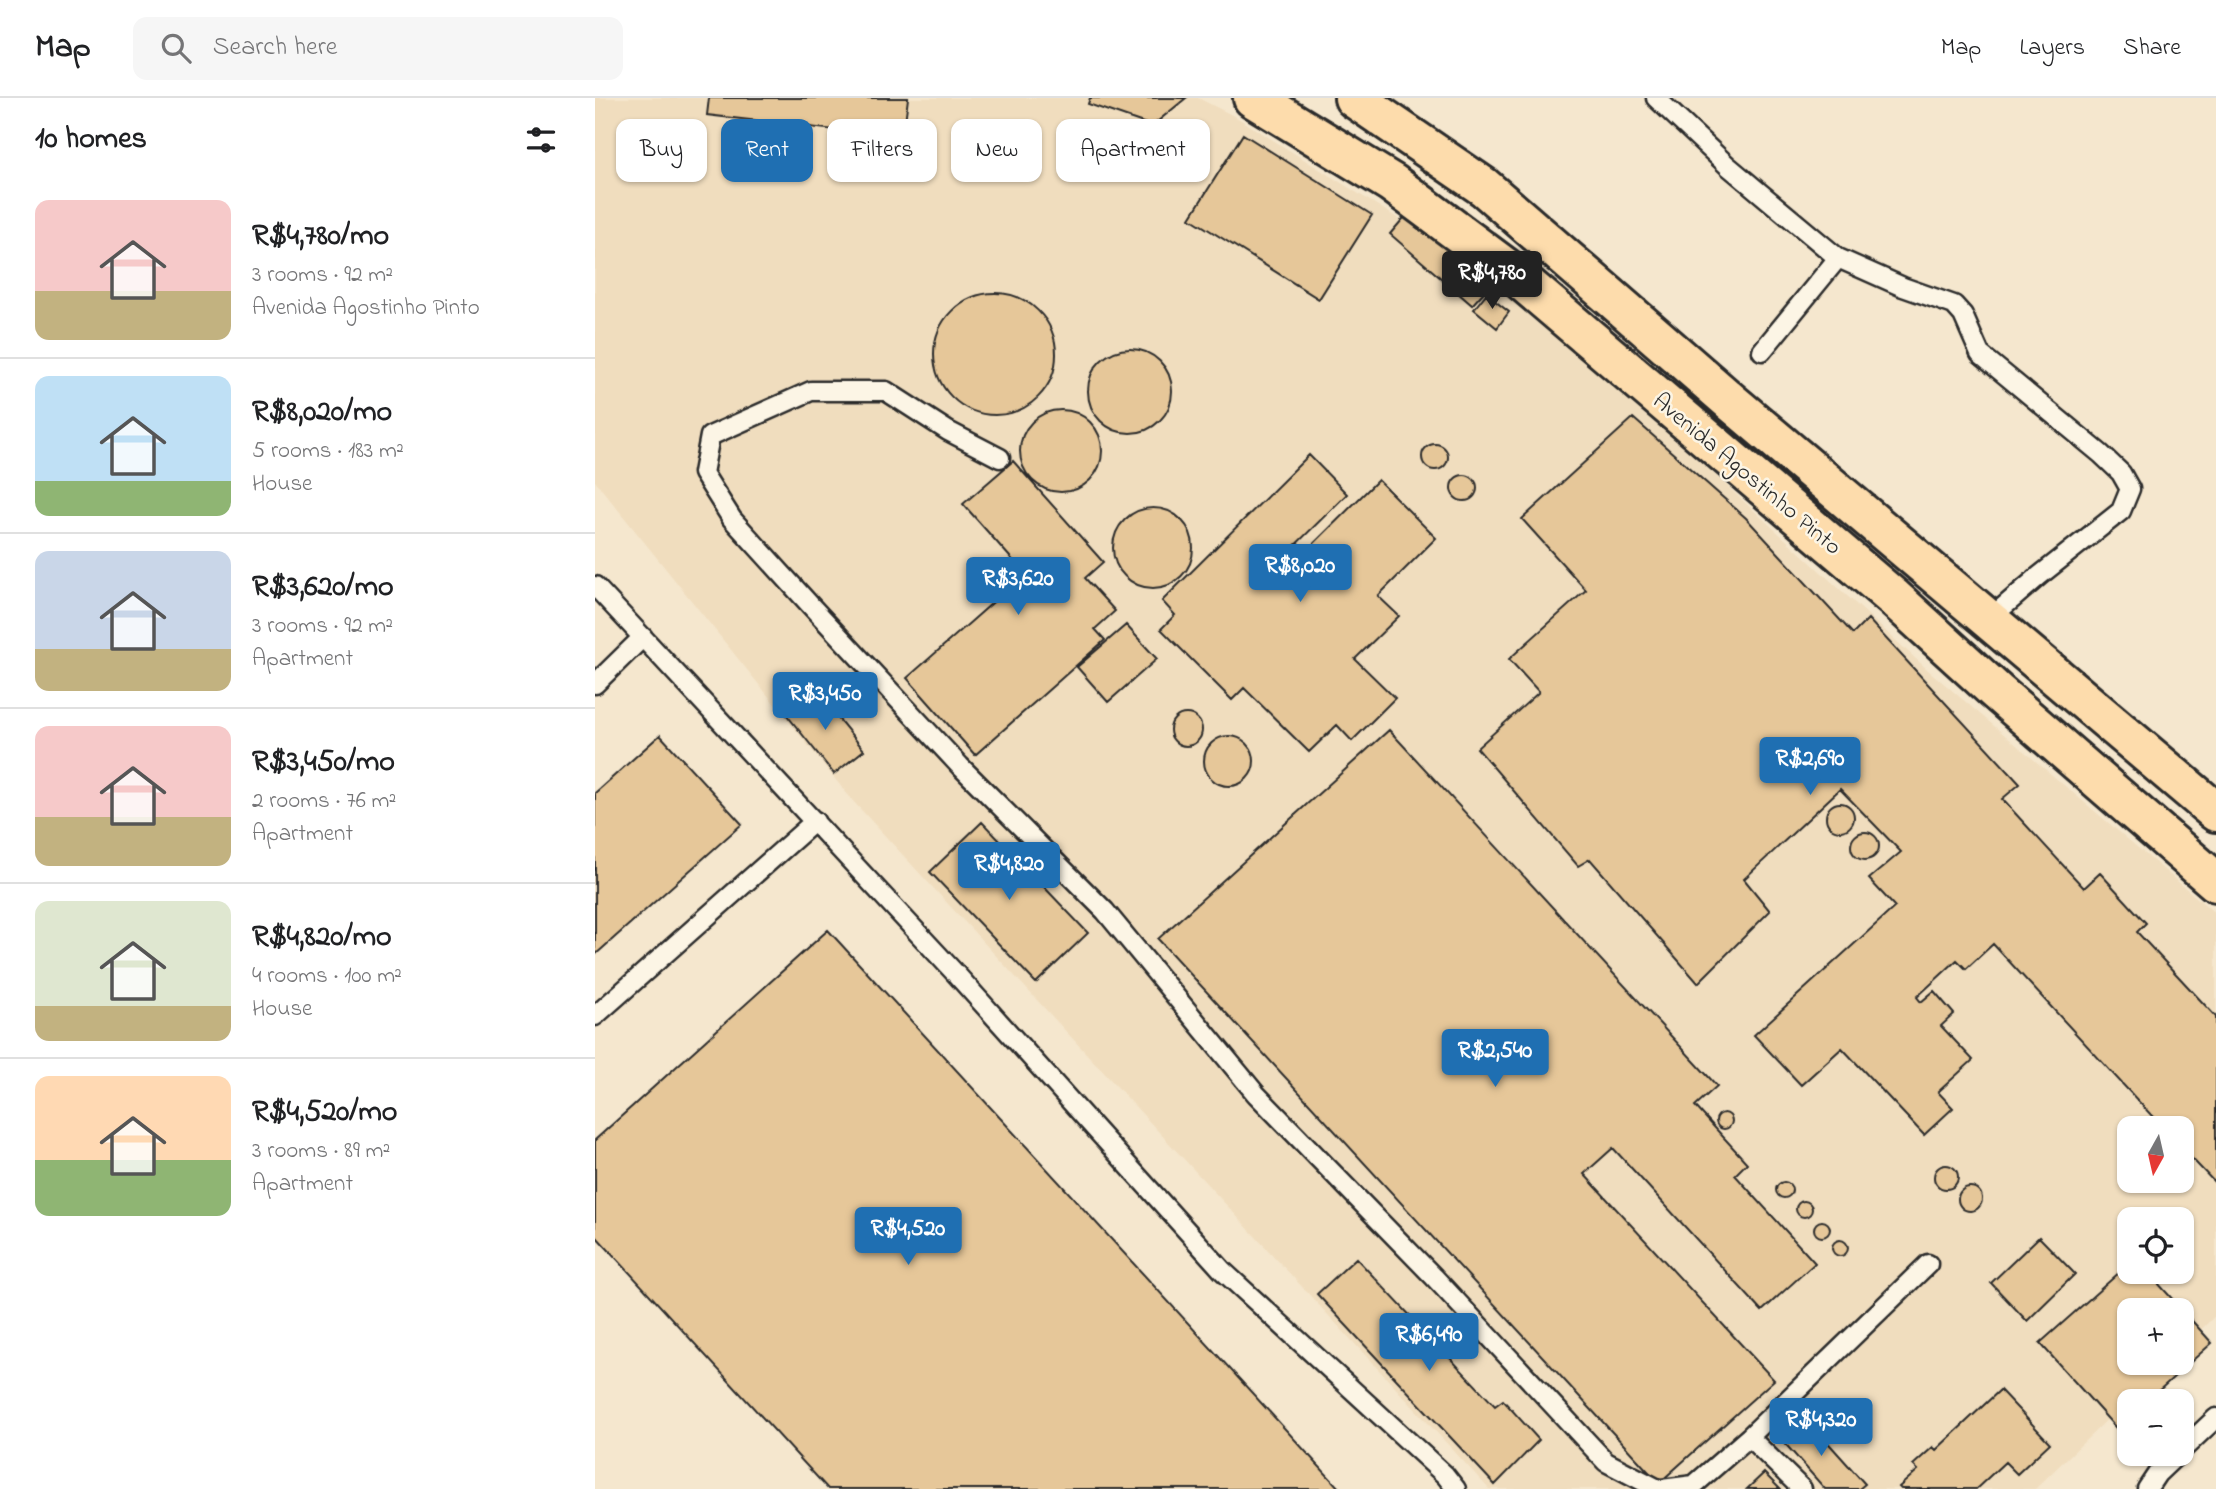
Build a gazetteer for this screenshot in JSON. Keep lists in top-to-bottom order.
{
  "streets": {
    "main road": ["Avenida Agostinho Pinto"]
  },
  "north": "bottom",
  "page": {
    "header": "Map",
    "search": "Search here",
    "nav": ["Map", "Layers", "Share"],
    "heading": "10 homes",
    "chip": [
      "Buy",
      "Rent",
      "Filters",
      "New",
      "Apartment"
    ],
    "list": [
      {
        "name": "R$4,780/mo",
        "note": "3 rooms · 92 m² · Avenida Agostinho Pinto"
      },
      {
        "name": "R$8,020/mo",
        "note": "5 rooms · 183 m² · House"
      },
      {
        "name": "R$3,620/mo",
        "note": "3 rooms · 92 m² · Apartment"
      },
      {
        "name": "R$3,450/mo",
        "note": "2 rooms · 76 m² · Apartment"
      },
      {
        "name": "R$4,820/mo",
        "note": "4 rooms · 100 m² · House"
      },
      {
        "name": "R$4,520/mo",
        "note": "3 rooms · 89 m² · Apartment"
      }
    ],
    "price": [
      "R$4,780",
      "R$8,020",
      "R$3,620",
      "R$3,450",
      "R$2,690",
      "R$4,820",
      "R$2,540",
      "R$4,520",
      "R$6,490",
      "R$4,320"
    ],
    "map_buttons": ["+", "−"]
  }
}
